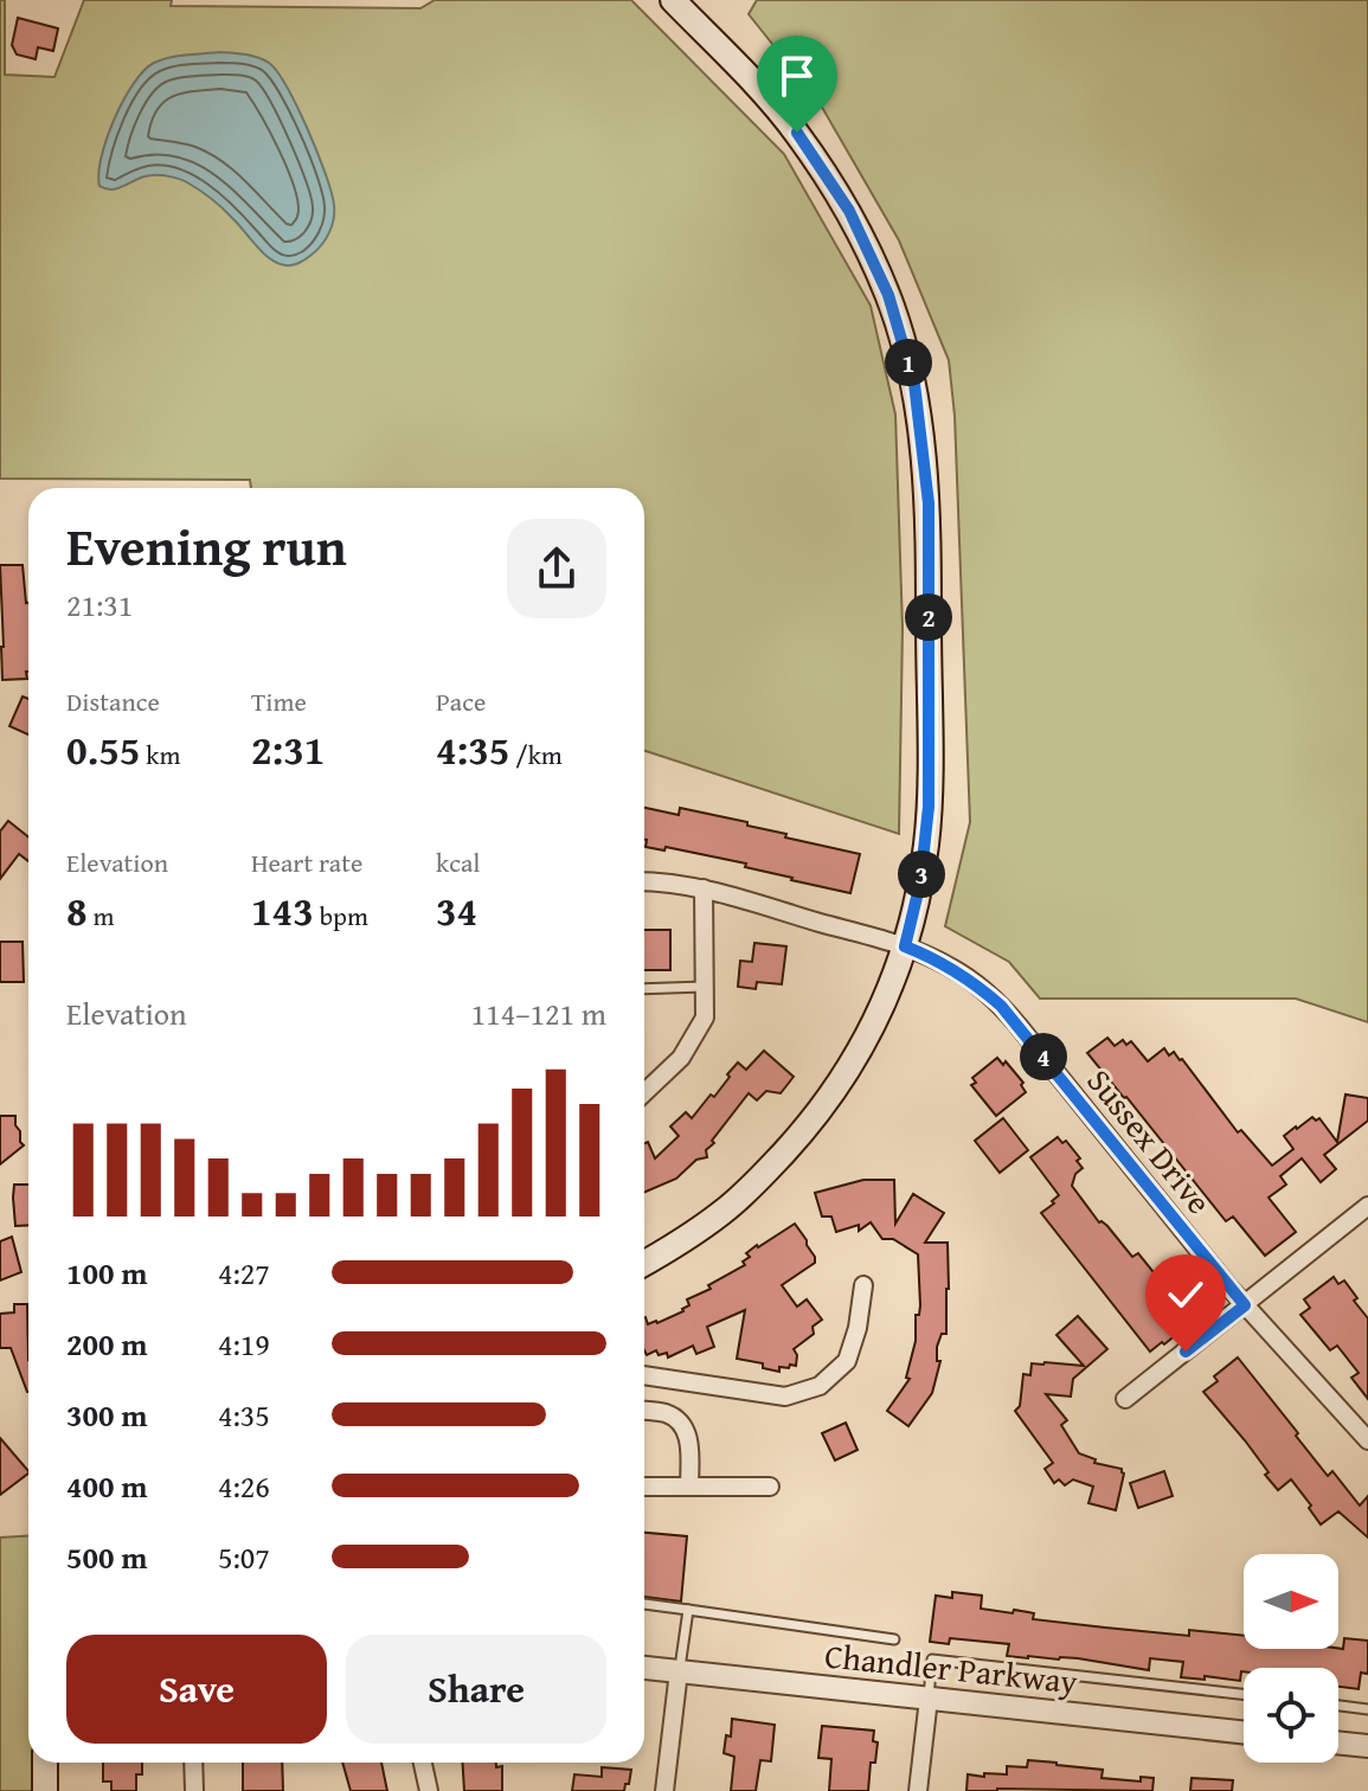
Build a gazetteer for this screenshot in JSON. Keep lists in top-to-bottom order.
{
  "streets": {
    "street": ["Sussex Drive", "Chandler Parkway"]
  },
  "north": "right",
  "page": {
    "pins": [
      "1",
      "2",
      "3",
      "4"
    ],
    "heading": ["Evening run", "21:31"],
    "stats": [
      ["Distance", "0.55 km"],
      ["Time", "2:31"],
      ["Pace", "4:35 /km"],
      ["Elevation", "8 m"],
      ["Heart rate", "143 bpm"],
      ["kcal", "34"]
    ],
    "chart": ["Elevation", "114–121 m"],
    "list": [
      {
        "name": "100 m",
        "note": "4:27"
      },
      {
        "name": "200 m",
        "note": "4:19"
      },
      {
        "name": "300 m",
        "note": "4:35"
      },
      {
        "name": "400 m",
        "note": "4:26"
      },
      {
        "name": "500 m",
        "note": "5:07"
      }
    ],
    "buttons": ["Save", "Share"]
  }
}
